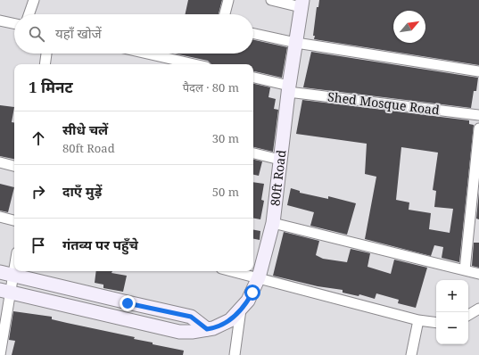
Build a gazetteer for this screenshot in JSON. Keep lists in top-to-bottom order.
{
  "streets": {
    "main road": ["80ft Road"],
    "street": ["Shed Mosque Road"]
  },
  "crossings": [
    ["Shed Mosque Road", "80ft Road"]
  ],
  "north": "top right",
  "page": {
    "search": "यहाँ खोजें",
    "heading": ["1 मिनट", "पैदल · 80 m"],
    "list": [
      ["सीधे चलें", "80ft Road", "30 m"],
      ["दाएँ मुड़ें", "50 m"],
      "गंतव्य पर पहुँचे"
    ],
    "map_buttons": ["+", "−"]
  }
}
